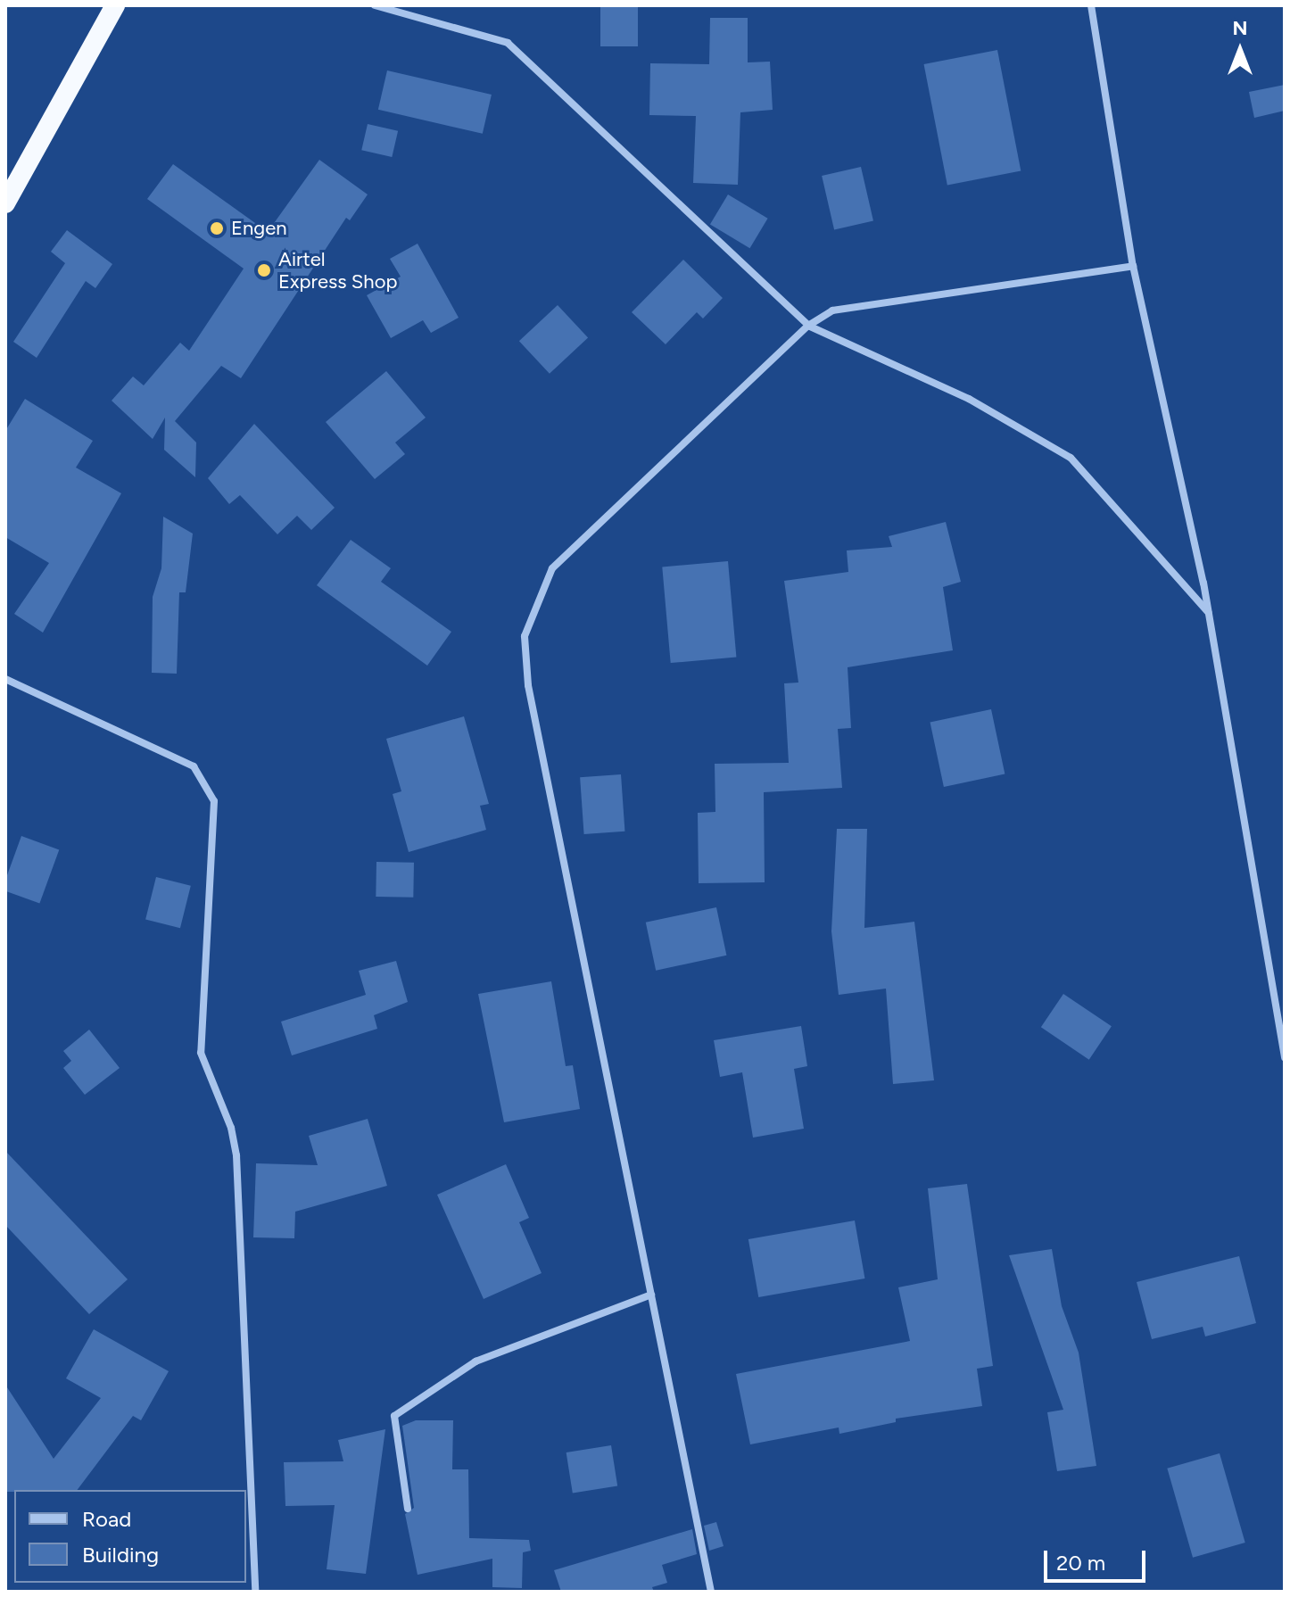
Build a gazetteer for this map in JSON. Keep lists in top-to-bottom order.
{
  "places": ["Engen", "Airtel Express Shop"],
  "legend": ["Road", "Building"],
  "scale_bar": "20 m",
  "north": "top"
}
